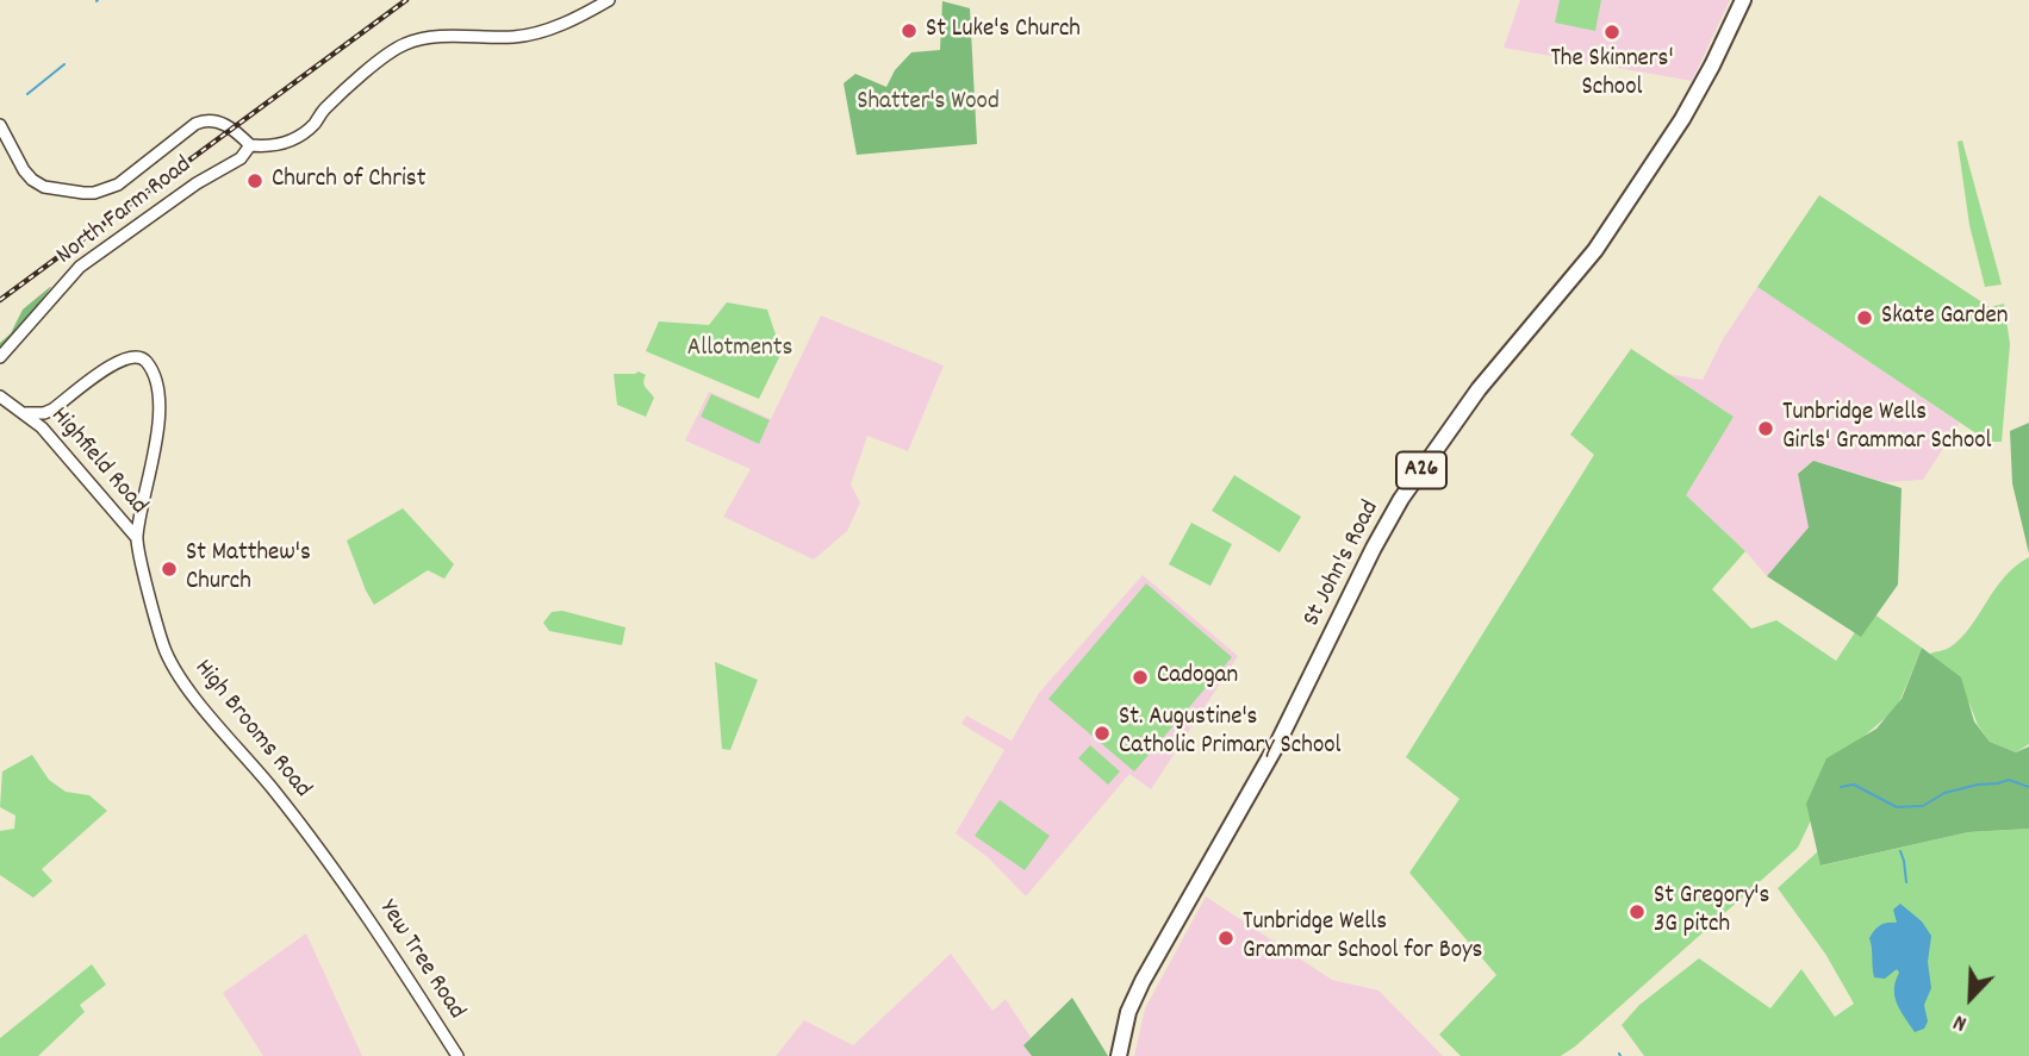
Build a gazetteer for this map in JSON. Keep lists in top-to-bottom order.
{
  "streets": {
    "highway": ["A26", "St John's Road"],
    "street": [
      "North Farm Road",
      "Highfield Road",
      "High Brooms Road",
      "Yew Tree Road"
    ]
  },
  "crossings": [
    ["Highfield Road", "High Brooms Road"],
    ["High Brooms Road", "Yew Tree Road"]
  ],
  "parks": ["Shatter's Wood", "Allotments"],
  "places": [
    "St Luke's Church",
    "The Skinners' School",
    "Church of Christ",
    "Skate Garden",
    "Tunbridge Wells Girls' Grammar School",
    "St Matthew's Church",
    "Cadogan",
    "St. Augustine's Catholic Primary School",
    "St Gregory's 3G pitch",
    "Tunbridge Wells Grammar School for Boys"
  ],
  "north": "bottom left"
}
